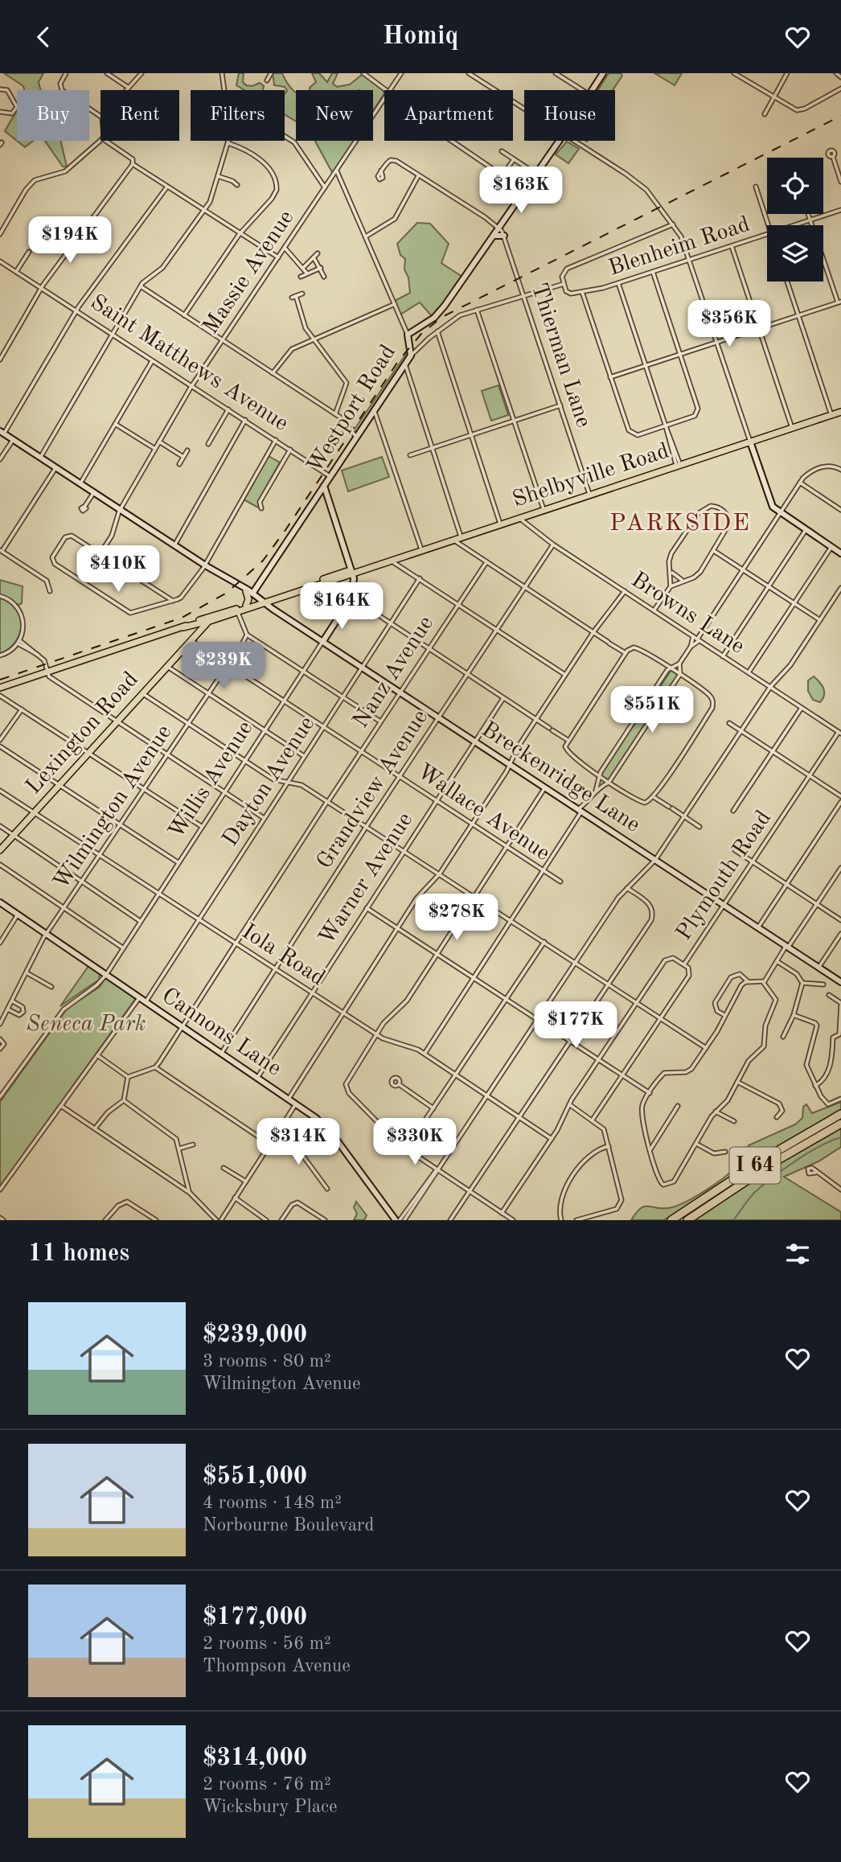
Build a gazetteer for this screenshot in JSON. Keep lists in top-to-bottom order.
{
  "streets": {
    "highway": ["I 64"],
    "main road": [
      "Westport Road",
      "Shelbyville Road",
      "Lexington Road",
      "Breckenridge Lane",
      "Willis Avenue",
      "Cannons Lane"
    ],
    "street": [
      "Blenheim Road",
      "Massie Avenue",
      "Thierman Lane",
      "Saint Matthews Avenue",
      "Browns Lane",
      "Nanz Avenue",
      "Dayton Avenue",
      "Grandview Avenue",
      "Wilmington Avenue",
      "Wallace Avenue",
      "Plymouth Road",
      "Warner Avenue",
      "Iola Road"
    ]
  },
  "crossings": [
    ["Massie Avenue", "Saint Matthews Avenue"],
    ["Massie Avenue", "Breckenridge Lane"],
    ["Thierman Lane", "Westport Road"],
    ["Thierman Lane", "Shelbyville Road"],
    ["Saint Matthews Avenue", "Westport Road"],
    ["Westport Road", "Breckenridge Lane"],
    ["Shelbyville Road", "Browns Lane"],
    ["Shelbyville Road", "Lexington Road"],
    ["Shelbyville Road", "Breckenridge Lane"],
    ["Browns Lane", "Grandview Avenue"],
    ["Browns Lane", "Plymouth Road"],
    ["Nanz Avenue", "Breckenridge Lane"],
    ["Nanz Avenue", "Wallace Avenue"],
    ["Nanz Avenue", "Iola Road"],
    ["Nanz Avenue", "Cannons Lane"],
    ["Lexington Road", "Wallace Avenue"],
    ["Lexington Road", "Iola Road"],
    ["Breckenridge Lane", "Willis Avenue"],
    ["Breckenridge Lane", "Dayton Avenue"],
    ["Breckenridge Lane", "Grandview Avenue"],
    ["Breckenridge Lane", "Plymouth Road"],
    ["Breckenridge Lane", "Warner Avenue"],
    ["Willis Avenue", "Wallace Avenue"],
    ["Willis Avenue", "Iola Road"],
    ["Willis Avenue", "Cannons Lane"],
    ["Dayton Avenue", "Wallace Avenue"],
    ["Dayton Avenue", "Iola Road"],
    ["Dayton Avenue", "Cannons Lane"],
    ["Grandview Avenue", "Wallace Avenue"],
    ["Grandview Avenue", "Iola Road"],
    ["Grandview Avenue", "Cannons Lane"],
    ["Wilmington Avenue", "Wallace Avenue"],
    ["Wilmington Avenue", "Iola Road"],
    ["Wilmington Avenue", "Cannons Lane"],
    ["Wallace Avenue", "Warner Avenue"],
    ["Warner Avenue", "Iola Road"],
    ["Warner Avenue", "Cannons Lane"]
  ],
  "districts": ["PARKSIDE"],
  "parks": ["Seneca Park"],
  "page": {
    "header": "Homiq",
    "chip": [
      "Buy",
      "Rent",
      "Filters",
      "New",
      "Apartment",
      "House"
    ],
    "price": [
      "$163K",
      "$194K",
      "$356K",
      "$410K",
      "$164K",
      "$239K",
      "$551K",
      "$278K",
      "$177K",
      "$314K",
      "$330K"
    ],
    "heading": "11 homes",
    "list": [
      {
        "name": "$239,000",
        "note": "3 rooms · 80 m² · Wilmington Avenue"
      },
      {
        "name": "$551,000",
        "note": "4 rooms · 148 m² · Norbourne Boulevard"
      },
      {
        "name": "$177,000",
        "note": "2 rooms · 56 m² · Thompson Avenue"
      },
      {
        "name": "$314,000",
        "note": "2 rooms · 76 m² · Wicksbury Place"
      }
    ]
  }
}
